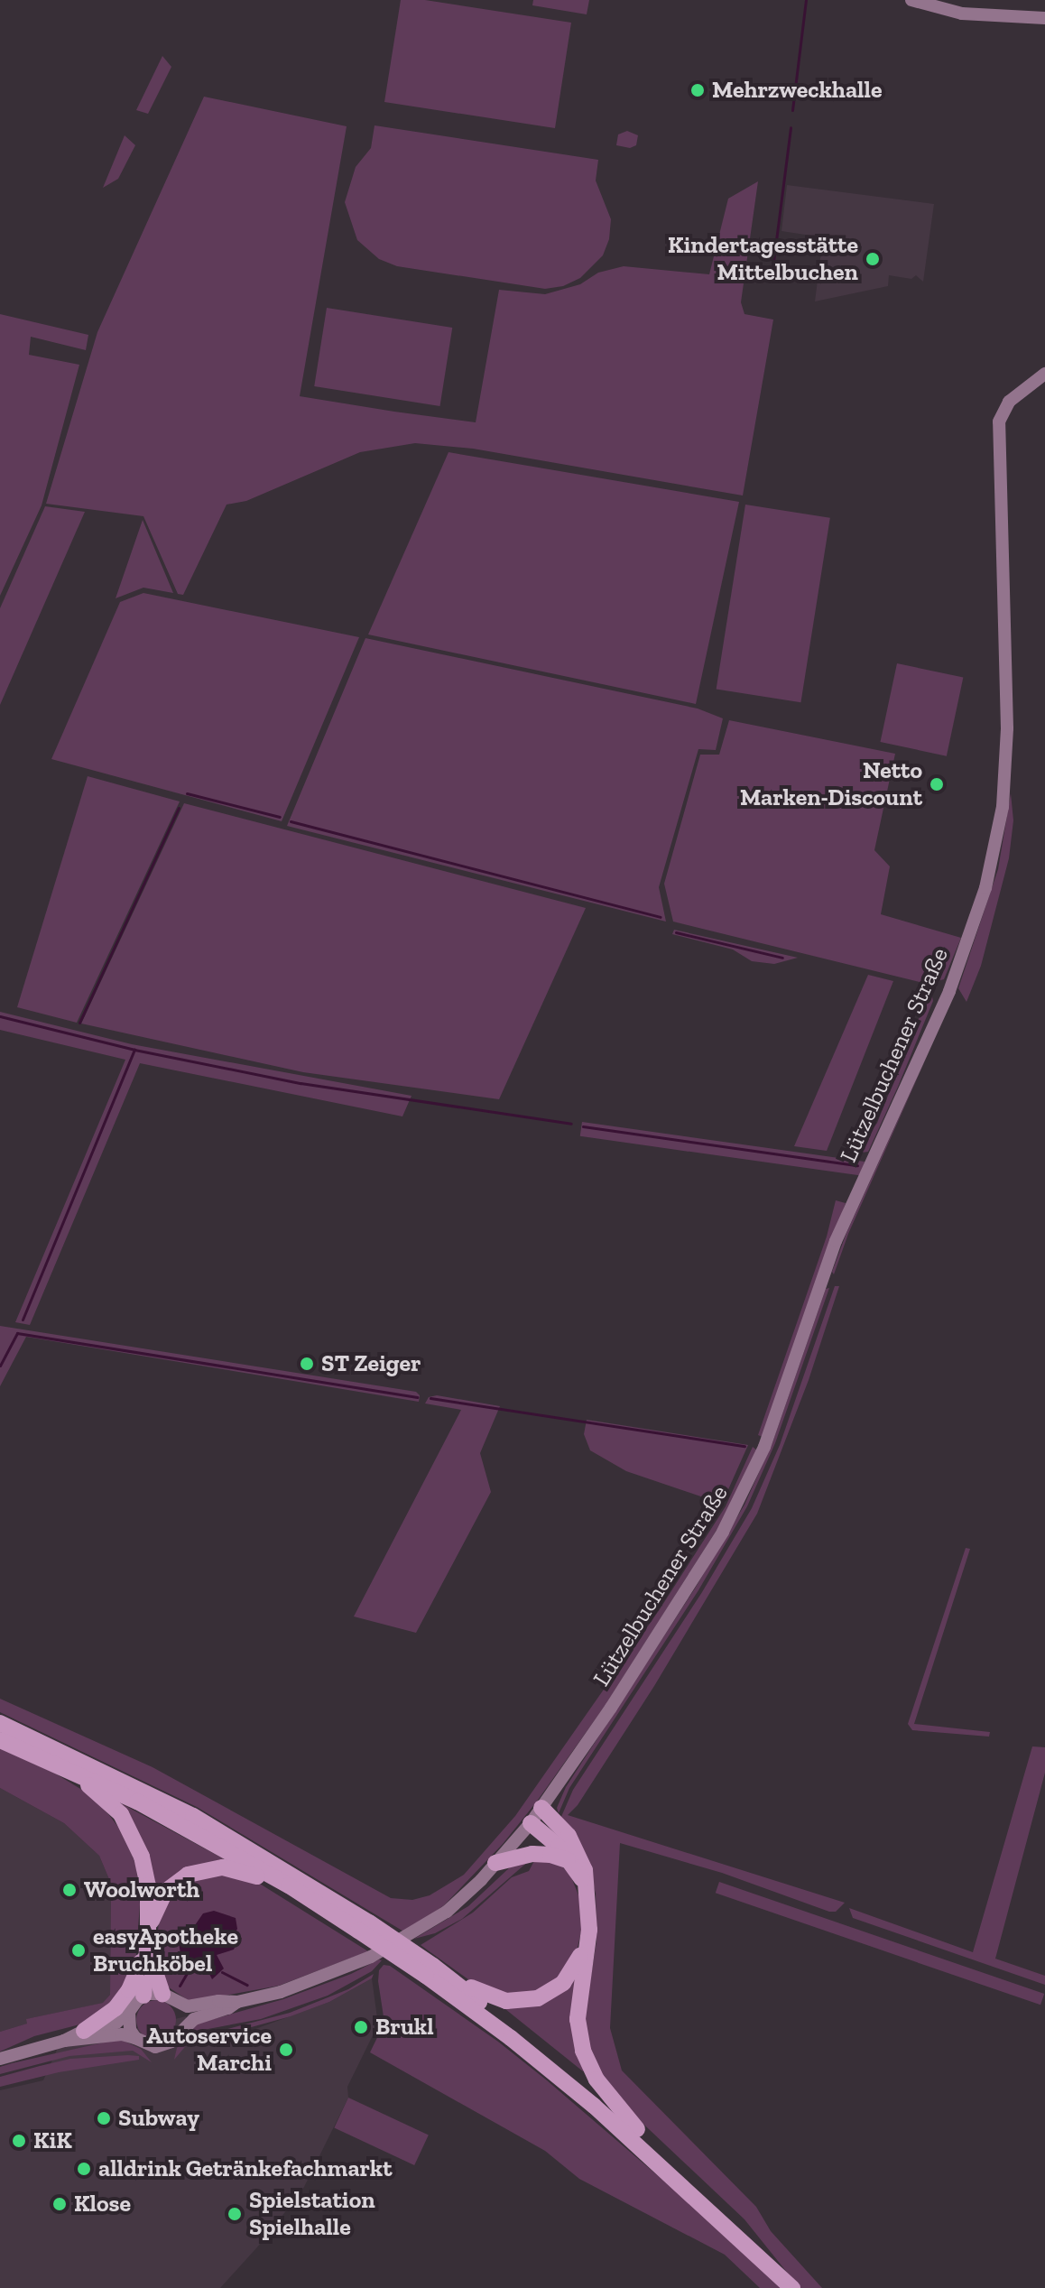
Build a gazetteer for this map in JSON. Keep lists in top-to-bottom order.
{
  "streets": {
    "main road": ["Lützelbuchener Straße"]
  },
  "places": [
    "Mehrzweckhalle",
    "Kindertagesstätte Mittelbuchen",
    "Netto Marken-Discount",
    "ST Zeiger",
    "Woolworth",
    "easyApotheke Bruchköbel",
    "Brukl",
    "Autoservice Marchi",
    "Subway",
    "KiK",
    "alldrink Getränkefachmarkt",
    "Klose",
    "Spielstation Spielhalle"
  ]
}
